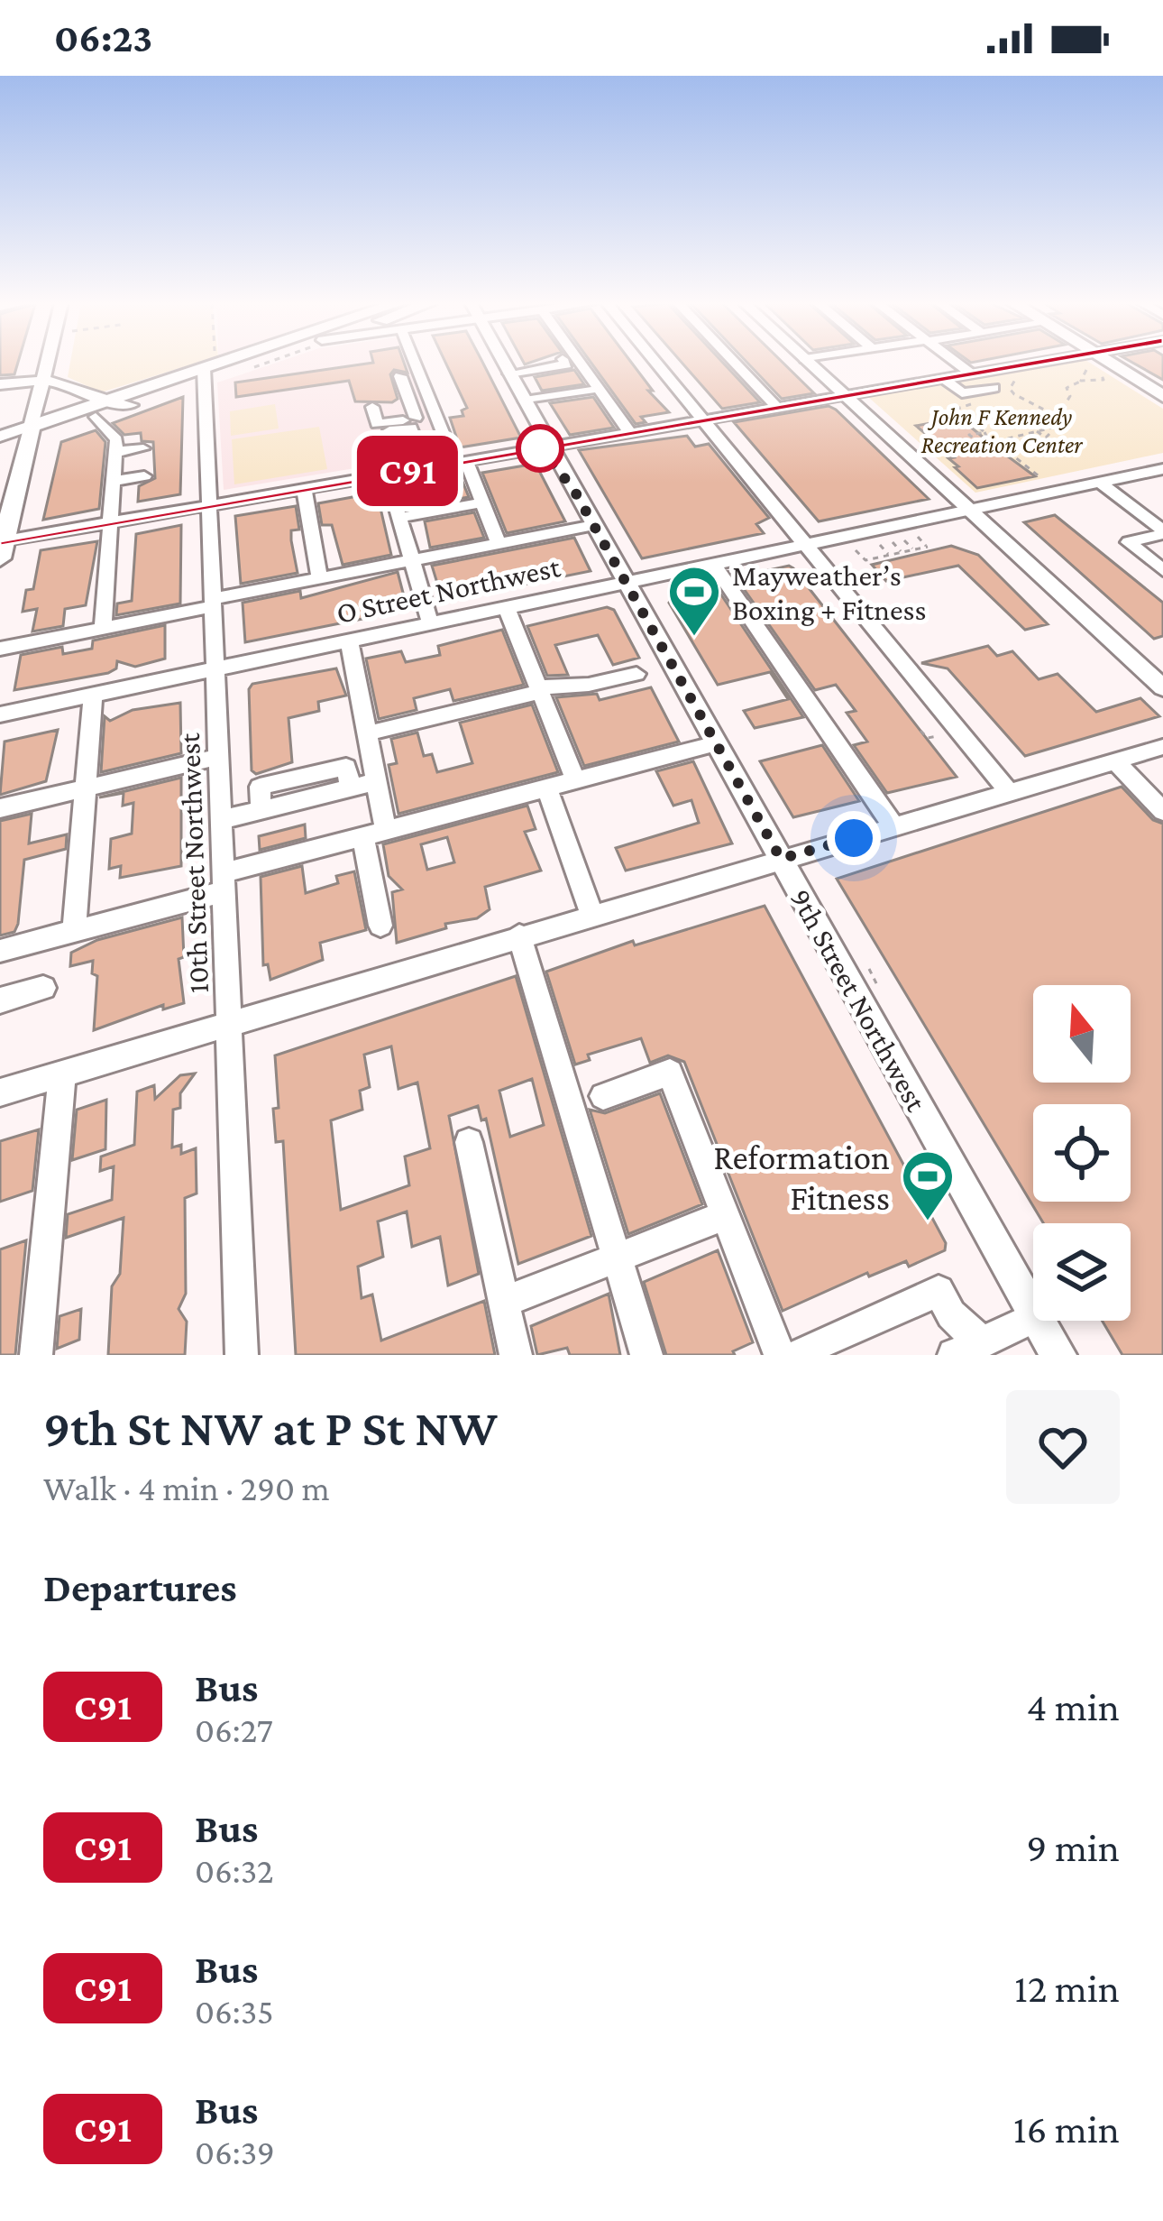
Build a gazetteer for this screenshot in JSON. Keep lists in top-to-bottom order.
{
  "streets": {
    "main road": ["9th Street Northwest"],
    "street": ["O Street Northwest", "10th Street Northwest"]
  },
  "crossings": [
    ["O Street Northwest", "10th Street Northwest"],
    ["O Street Northwest", "9th Street Northwest"]
  ],
  "parks": ["John F Kennedy Recreation Center"],
  "places": {
    "sports": ["Mayweather’s Boxing + Fitness", "Reformation Fitness"]
  },
  "lines": ["bus line C91"],
  "north": "top",
  "page": {
    "status": "06:23",
    "on_map": "C91",
    "heading": [
      ["9th St NW at P St NW", "Walk · 4 min · 290 m"],
      "Departures"
    ],
    "list": [
      {
        "mark": "C91",
        "name": "Bus",
        "note": "06:27",
        "value": "4 min"
      },
      {
        "mark": "C91",
        "name": "Bus",
        "note": "06:32",
        "value": "9 min"
      },
      {
        "mark": "C91",
        "name": "Bus",
        "note": "06:35",
        "value": "12 min"
      },
      {
        "mark": "C91",
        "name": "Bus",
        "note": "06:39",
        "value": "16 min"
      }
    ]
  }
}
